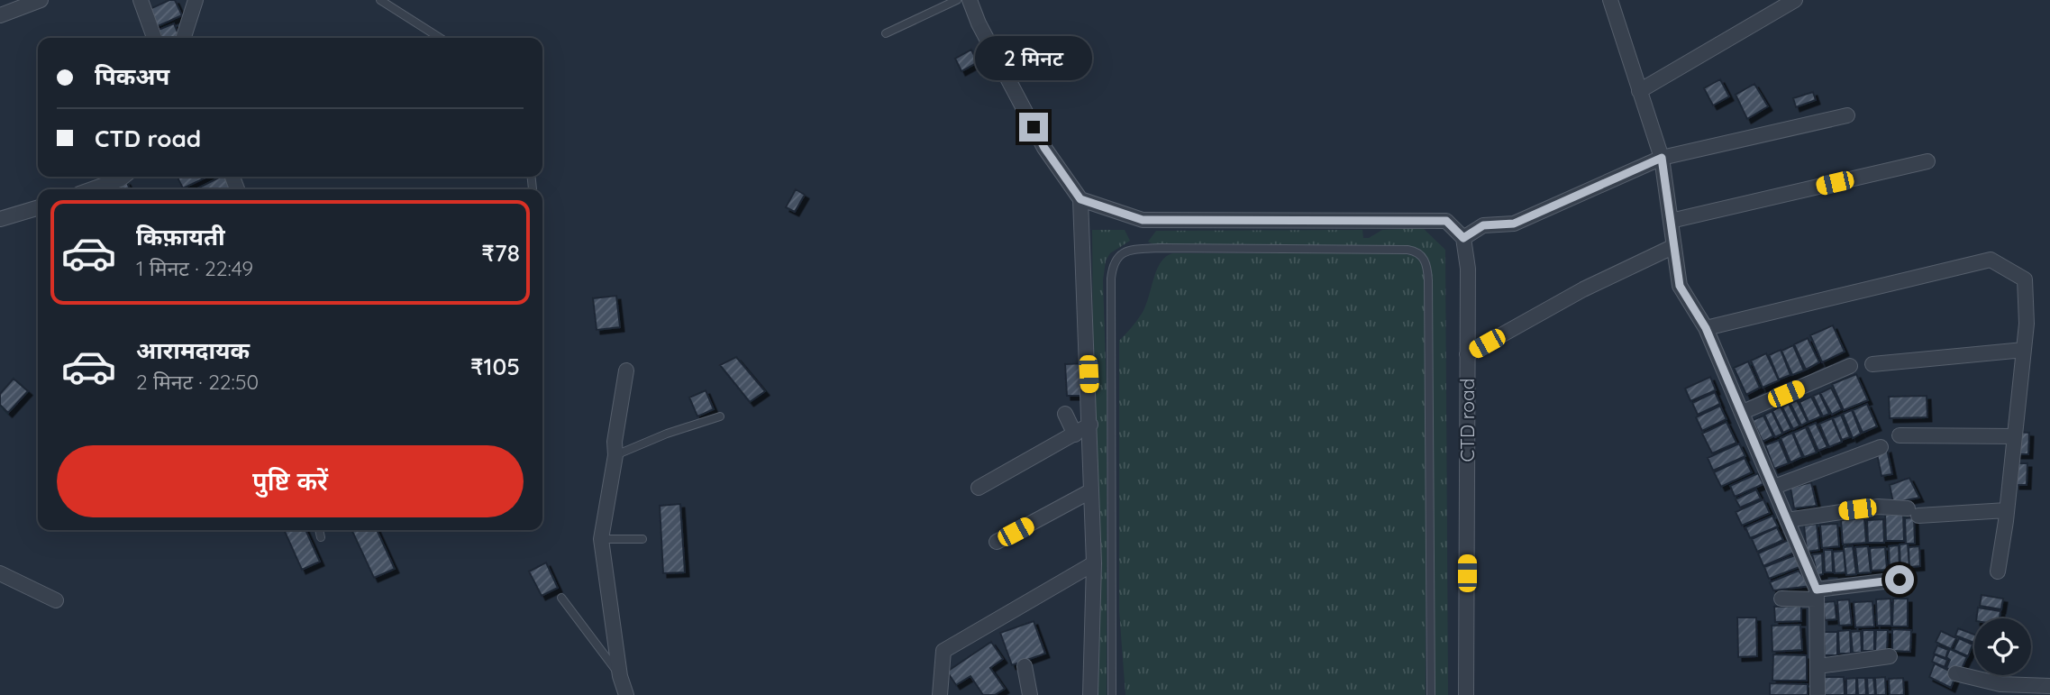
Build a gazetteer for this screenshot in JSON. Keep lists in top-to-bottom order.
{
  "streets": {
    "street": ["CTD road"]
  },
  "page": {
    "bubble": "2 मिनट",
    "banner": ["पिकअप", "CTD road"],
    "list": [
      {
        "name": "किफ़ायती",
        "note": "1 मिनट · 22:49",
        "value": "₹78"
      },
      {
        "name": "आरामदायक",
        "note": "2 मिनट · 22:50",
        "value": "₹105"
      }
    ],
    "buttons": "पुष्टि करें"
  }
}
